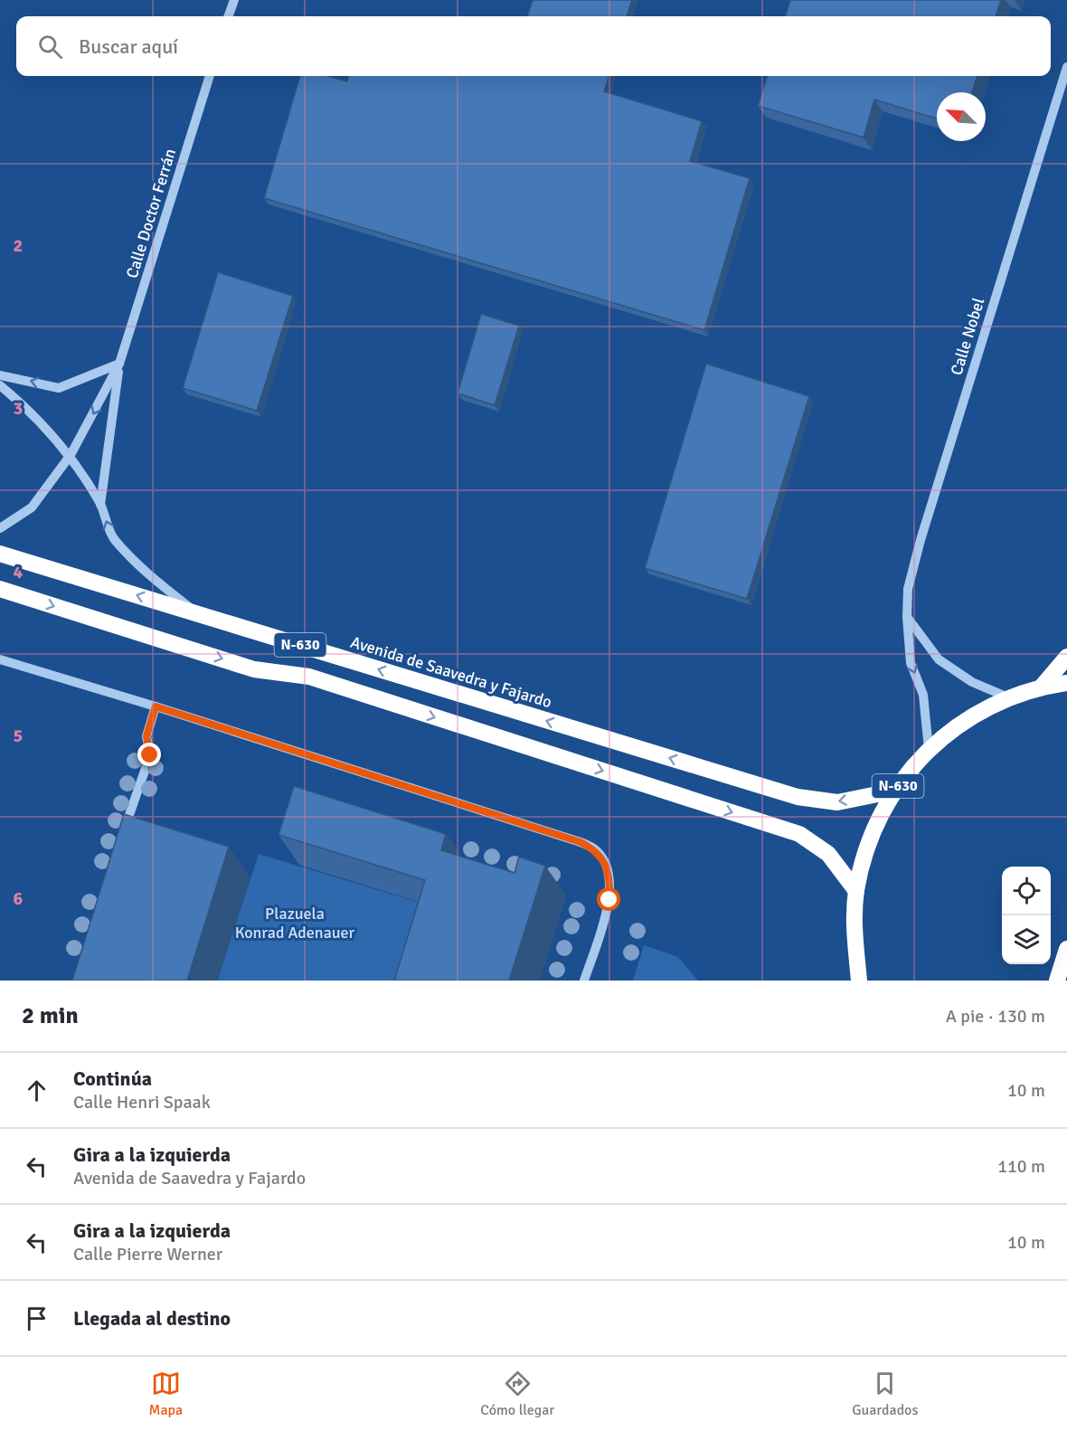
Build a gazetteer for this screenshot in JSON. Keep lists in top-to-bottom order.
{
  "streets": {
    "highway": ["N-630", "Avenida de Saavedra y Fajardo"],
    "street": ["Calle Doctor Ferrán", "Calle Nobel"]
  },
  "crossings": [
    ["Calle Doctor Ferrán", "Avenida de Saavedra y Fajardo"],
    ["Calle Nobel", "N-630"],
    ["N-630", "Avenida de Saavedra y Fajardo"]
  ],
  "parks": ["Plazuela Konrad Adenauer"],
  "north": "top left",
  "page": {
    "search": "Buscar aquí",
    "heading": ["2 min", "A pie · 130 m"],
    "list": [
      ["Continúa", "Calle Henri Spaak", "10 m"],
      ["Gira a la izquierda", "Avenida de Saavedra y Fajardo", "110 m"],
      ["Gira a la izquierda", "Calle Pierre Werner", "10 m"],
      "Llegada al destino"
    ],
    "nav": ["Mapa", "Cómo llegar", "Guardados"]
  },
  "grid": {
    "rows": [
      "2",
      "3",
      "4",
      "5",
      "6"
    ]
  }
}
